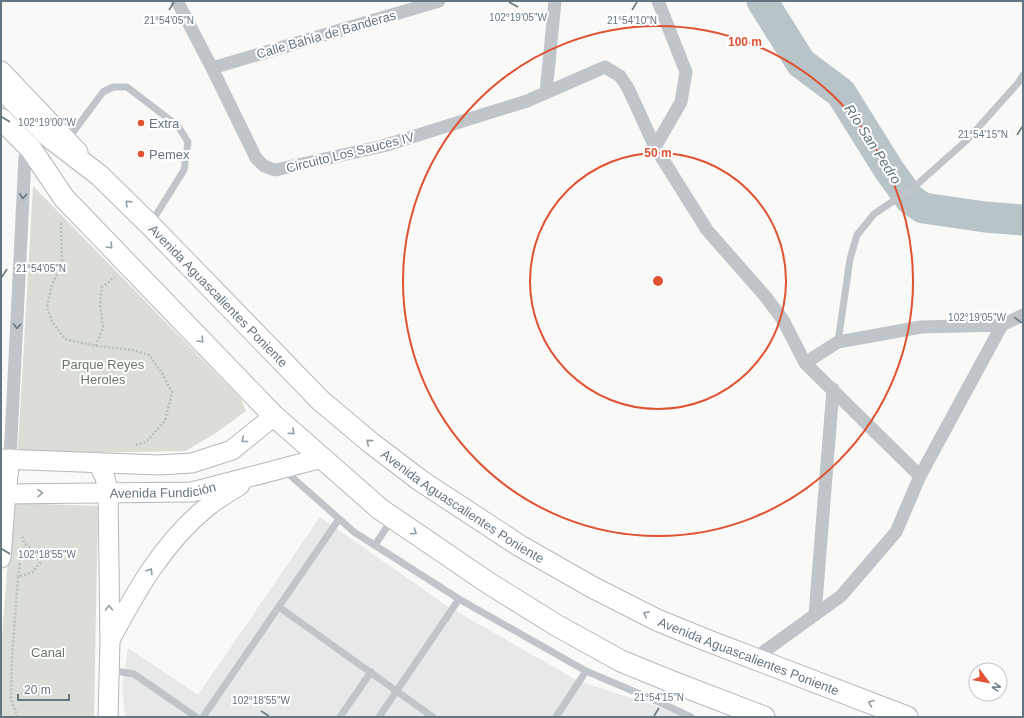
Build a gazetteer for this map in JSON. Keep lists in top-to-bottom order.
{
  "streets": {
    "main road": ["Avenida Aguascalientes Poniente"],
    "street": ["Calle Bahía de Banderas", "Circuito Los Sauces IV", "Avenida Fundición"]
  },
  "crossings": [
    ["Calle Bahía de Banderas", "Circuito Los Sauces IV"]
  ],
  "one_way": ["Avenida Aguascalientes Poniente"],
  "water": ["Río San Pedro"],
  "parks": ["Parque Reyes Heroles", "Canal"],
  "places": ["Extra", "Pemex"],
  "scale_bar": "20 m",
  "north": "bottom right",
  "coordinates": [
    "102°19'05\"W",
    "21°54'05\"N",
    "21°54'10\"N",
    "102°19'00\"W",
    "21°54'15\"N",
    "102°18'55\"W"
  ],
  "rings": ["100 m", "50 m"]
}
